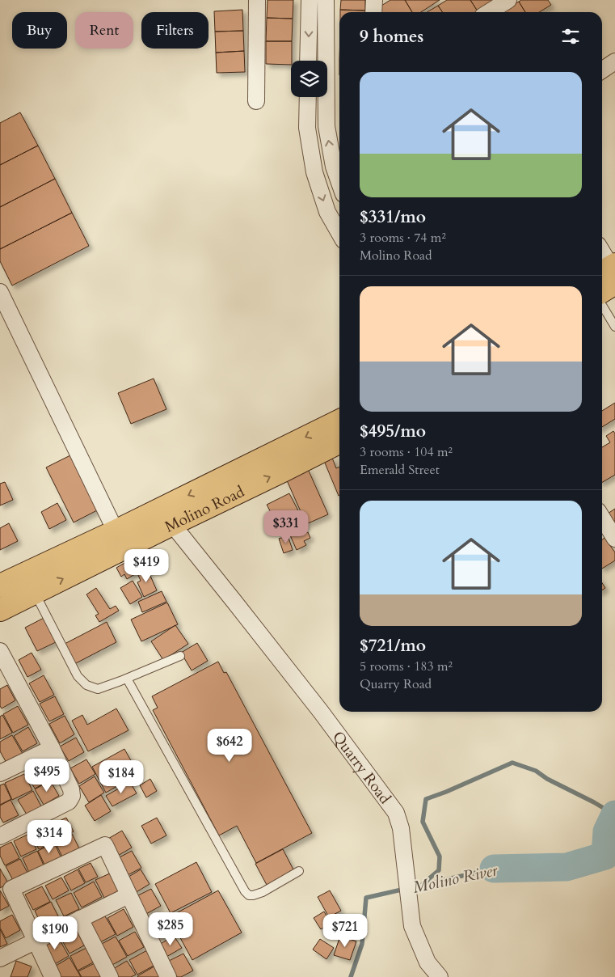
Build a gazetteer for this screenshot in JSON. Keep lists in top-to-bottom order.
{
  "streets": {
    "main road": ["Molino Road"],
    "street": ["Quarry Road"]
  },
  "crossings": [
    ["Molino Road", "Quarry Road"]
  ],
  "water": ["Molino River"],
  "page": {
    "chip": ["Buy", "Rent", "Filters"],
    "heading": "9 homes",
    "list": [
      {
        "name": "$331/mo",
        "note": "3 rooms · 74 m² · Molino Road"
      },
      {
        "name": "$495/mo",
        "note": "3 rooms · 104 m² · Emerald Street"
      },
      {
        "name": "$721/mo",
        "note": "5 rooms · 183 m² · Quarry Road"
      }
    ],
    "price": [
      "$331",
      "$419",
      "$642",
      "$495",
      "$184",
      "$314",
      "$285",
      "$721",
      "$190"
    ]
  }
}
